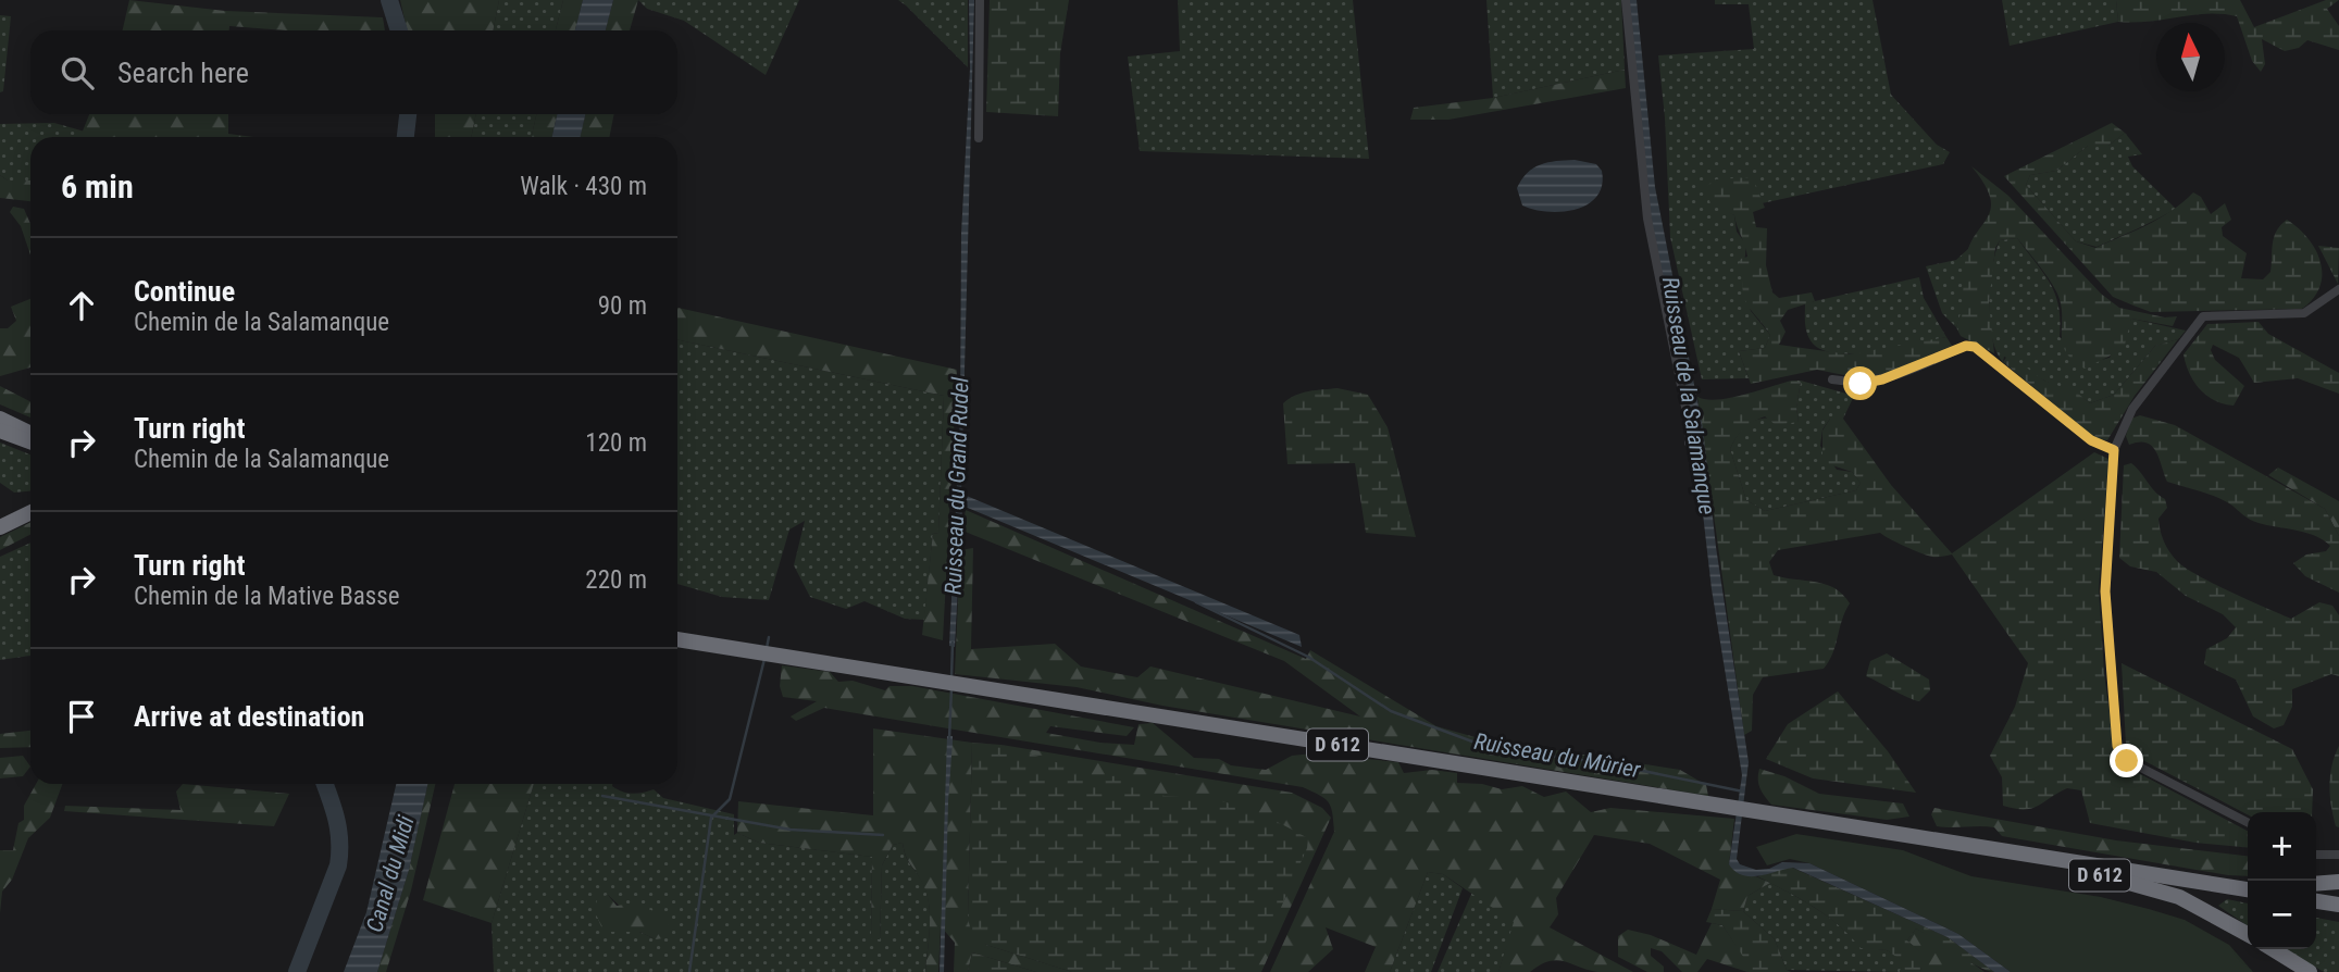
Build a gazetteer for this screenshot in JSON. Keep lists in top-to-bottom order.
{
  "streets": {
    "highway": ["D 612"]
  },
  "water": [
    "Ruisseau de la Salamanque",
    "Ruisseau du Grand Rudel",
    "Ruisseau du Mûrier",
    "Canal du Midi"
  ],
  "north": "top",
  "page": {
    "search": "Search here",
    "heading": ["6 min", "Walk · 430 m"],
    "list": [
      ["Continue", "Chemin de la Salamanque", "90 m"],
      ["Turn right", "Chemin de la Salamanque", "120 m"],
      ["Turn right", "Chemin de la Mative Basse", "220 m"],
      "Arrive at destination"
    ],
    "map_buttons": ["+", "−"]
  }
}
